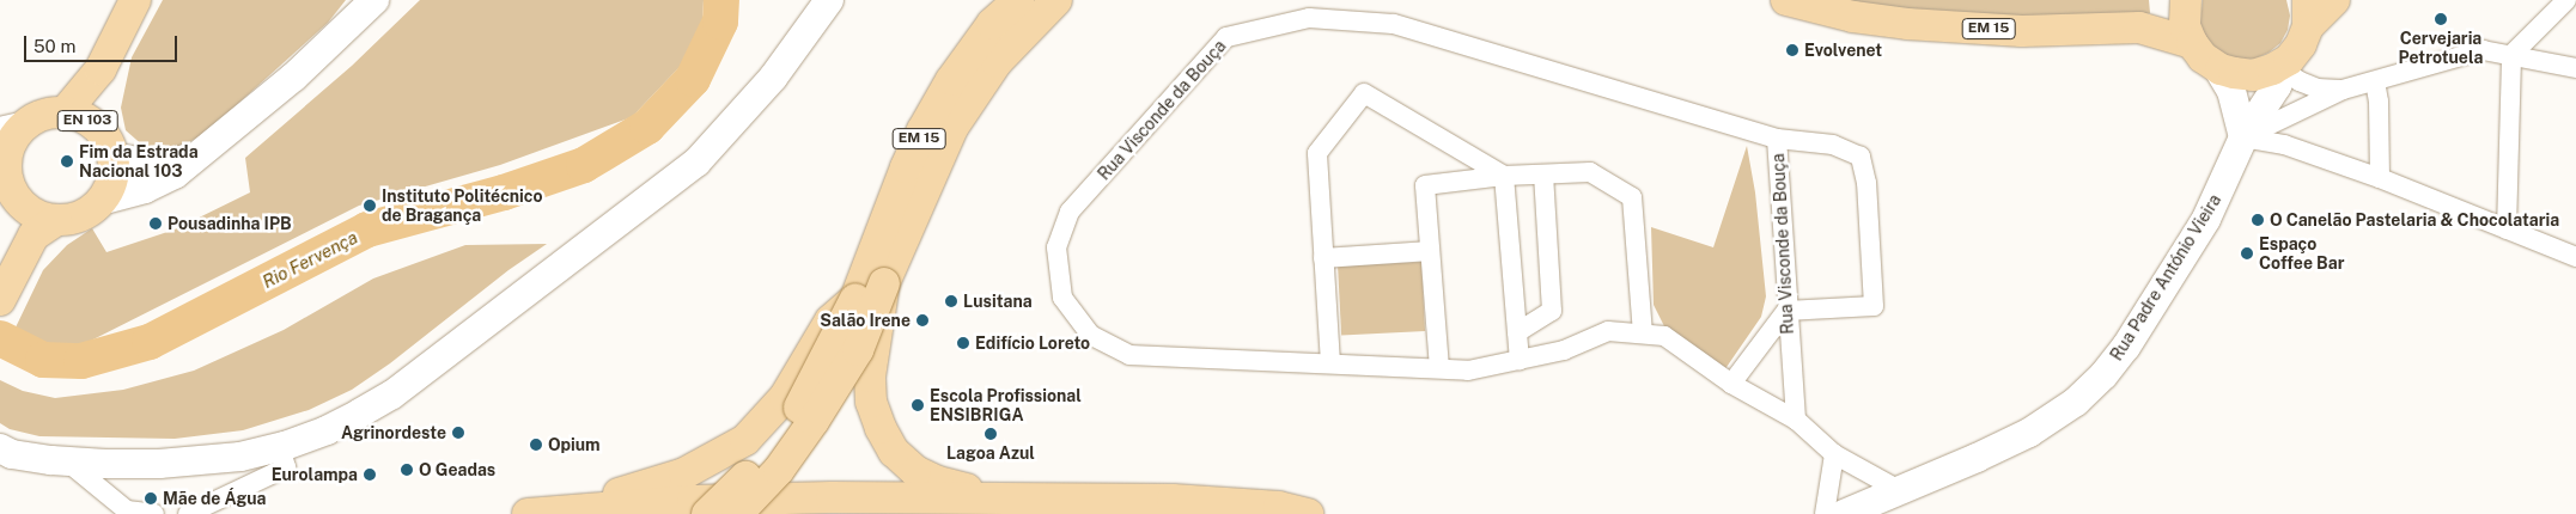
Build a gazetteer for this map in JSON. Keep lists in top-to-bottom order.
{
  "streets": {
    "main road": ["EM 15", "EN 103"],
    "street": ["Rua Visconde da Bouça", "Rua Padre António Vieira"]
  },
  "crossings": [
    ["EM 15", "Rua Padre António Vieira"]
  ],
  "water": ["Rio Fervença"],
  "places": [
    "Cervejaria Petrotuela",
    "Evolvenet",
    "Fim da Estrada Nacional 103",
    "Instituto Politécnico de Bragança",
    "O Canelão Pastelaria & Chocolataria",
    "Pousadinha IPB",
    "Espaço Coffee Bar",
    "Lusitana",
    "Salão Irene",
    "Edifício Loreto",
    "Escola Profissional ENSIBRIGA",
    "Agrinordeste",
    "Lagoa Azul",
    "Opium",
    "O Geadas",
    "Eurolampa",
    "Mãe de Água"
  ],
  "scale_bar": "50 m"
}
